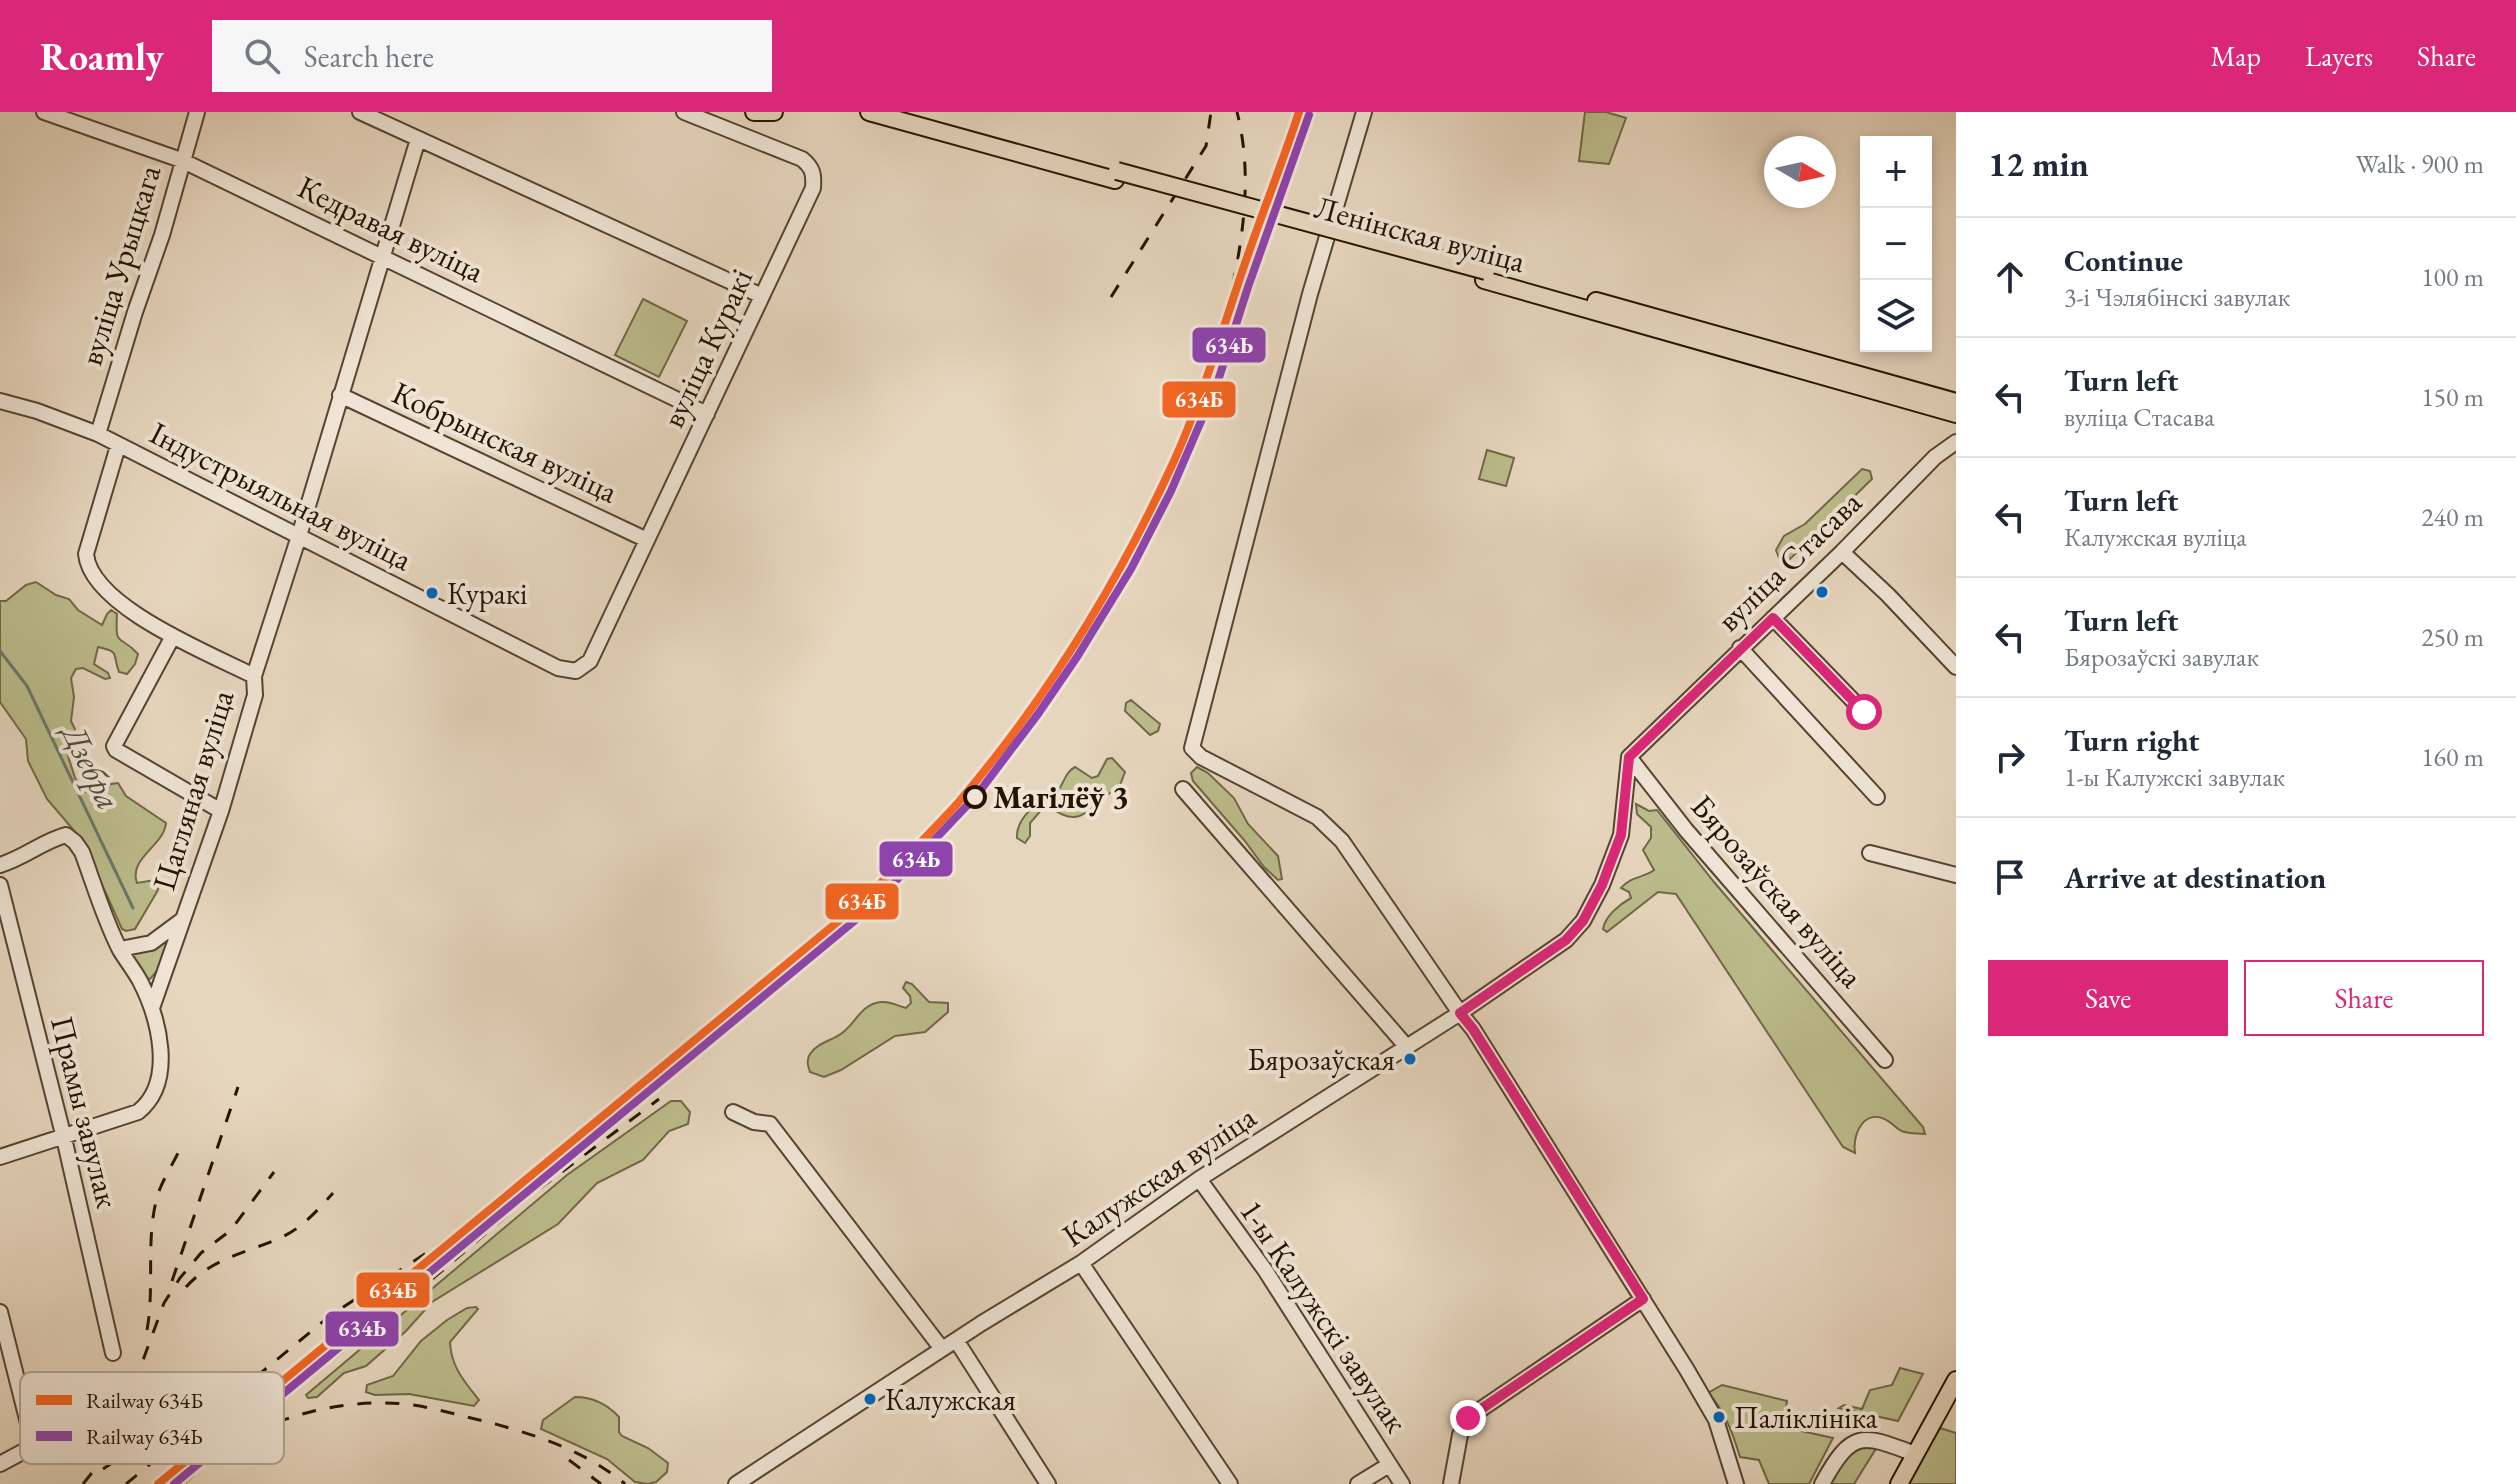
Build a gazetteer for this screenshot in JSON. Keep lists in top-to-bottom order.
{
  "streets": {
    "main road": ["Ленінская вуліца"],
    "street": [
      "Кедравая вуліца",
      "вуліца Урыцкага",
      "вуліца Куракі",
      "Кобрынская вуліца",
      "Індустрыяльная вуліца",
      "вуліца Стасава",
      "Цагляная вуліца",
      "Бярозаўская вуліца",
      "Прамы завулак",
      "Калужская вуліца",
      "1-ы Калужскі завулак"
    ]
  },
  "crossings": [
    ["Кедравая вуліца", "вуліца Урыцкага"],
    ["Кедравая вуліца", "вуліца Куракі"],
    ["Кедравая вуліца", "Цагляная вуліца"],
    ["вуліца Урыцкага", "Індустрыяльная вуліца"],
    ["вуліца Куракі", "Кобрынская вуліца"],
    ["вуліца Куракі", "Індустрыяльная вуліца"],
    ["Кобрынская вуліца", "Цагляная вуліца"],
    ["Індустрыяльная вуліца", "Цагляная вуліца"],
    ["вуліца Стасава", "Бярозаўская вуліца"],
    ["вуліца Стасава", "Калужская вуліца"],
    ["Бярозаўская вуліца", "Калужская вуліца"],
    ["Калужская вуліца", "1-ы Калужскі завулак"]
  ],
  "water": ["Дзебра"],
  "places": [
    "Куракі",
    "Магілёў 3",
    "Бярозаўская",
    "Калужская",
    "Паліклініка"
  ],
  "lines": ["rail line 634Б", "rail line 634Ь"],
  "legend": ["Railway 634Б", "Railway 634Ь"],
  "north": "right",
  "page": {
    "header": "Roamly",
    "search": "Search here",
    "nav": ["Map", "Layers", "Share"],
    "heading": ["12 min", "Walk · 900 m"],
    "map_buttons": ["+", "−"],
    "list": [
      ["Continue", "3-і Чэлябінскі завулак", "100 m"],
      ["Turn left", "вуліца Стасава", "150 m"],
      ["Turn left", "Калужская вуліца", "240 m"],
      ["Turn left", "Бярозаўскі завулак", "250 m"],
      ["Turn right", "1-ы Калужскі завулак", "160 m"],
      "Arrive at destination"
    ],
    "buttons": ["Save", "Share"]
  }
}
